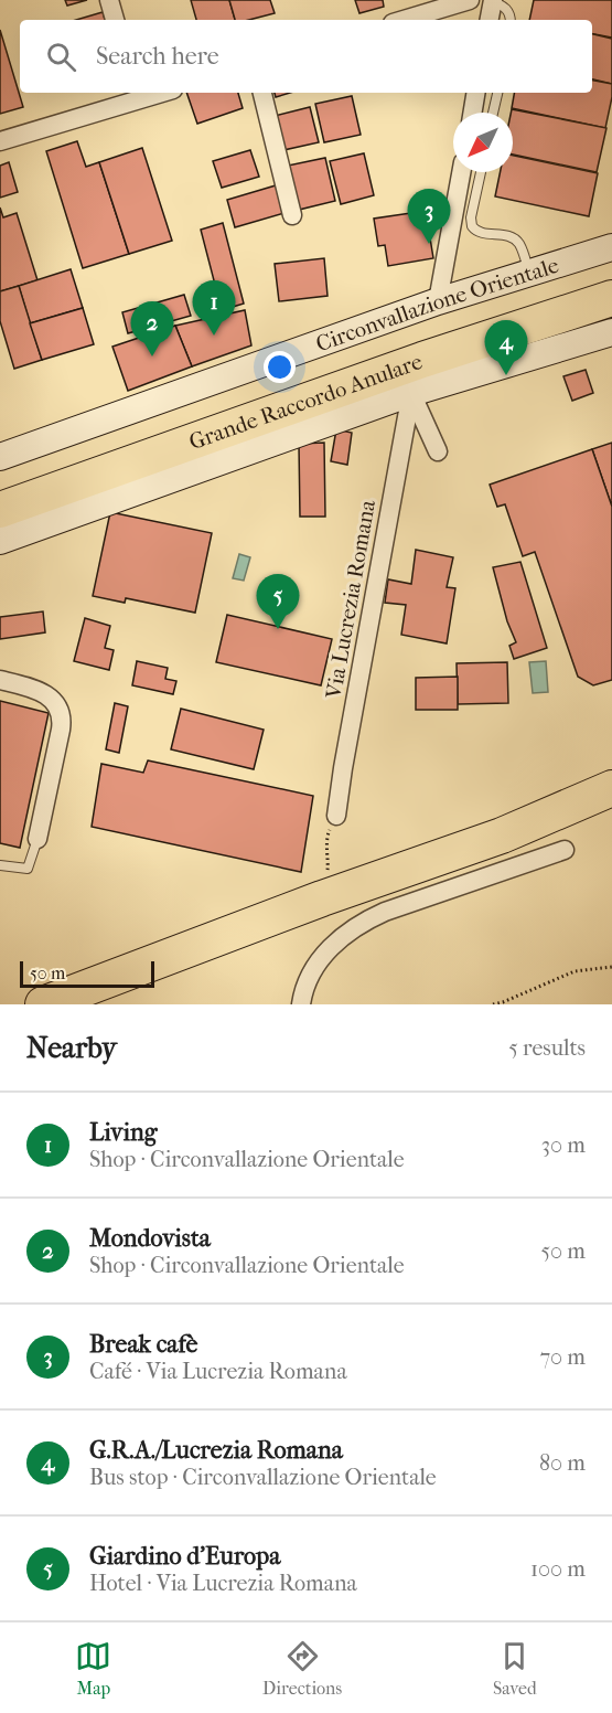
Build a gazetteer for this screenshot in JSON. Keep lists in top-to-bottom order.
{
  "streets": {
    "highway": ["Grande Raccordo Anulare"],
    "street": ["Circonvallazione Orientale", "Via Lucrezia Romana"]
  },
  "scale_bar": "50 m",
  "north": "bottom left",
  "page": {
    "search": "Search here",
    "pins": [
      "3",
      "1",
      "2",
      "4",
      "5"
    ],
    "scale": "50 m",
    "heading": ["Nearby", "5 results"],
    "list": [
      {
        "mark": "1",
        "name": "Living",
        "note": "Shop · Circonvallazione Orientale",
        "value": "30 m"
      },
      {
        "mark": "2",
        "name": "Mondovista",
        "note": "Shop · Circonvallazione Orientale",
        "value": "50 m"
      },
      {
        "mark": "3",
        "name": "Break cafè",
        "note": "Café · Via Lucrezia Romana",
        "value": "70 m"
      },
      {
        "mark": "4",
        "name": "G.R.A./Lucrezia Romana",
        "note": "Bus stop · Circonvallazione Orientale",
        "value": "80 m"
      },
      {
        "mark": "5",
        "name": "Giardino d'Europa",
        "note": "Hotel · Via Lucrezia Romana",
        "value": "100 m"
      }
    ],
    "nav": ["Map", "Directions", "Saved"]
  }
}
